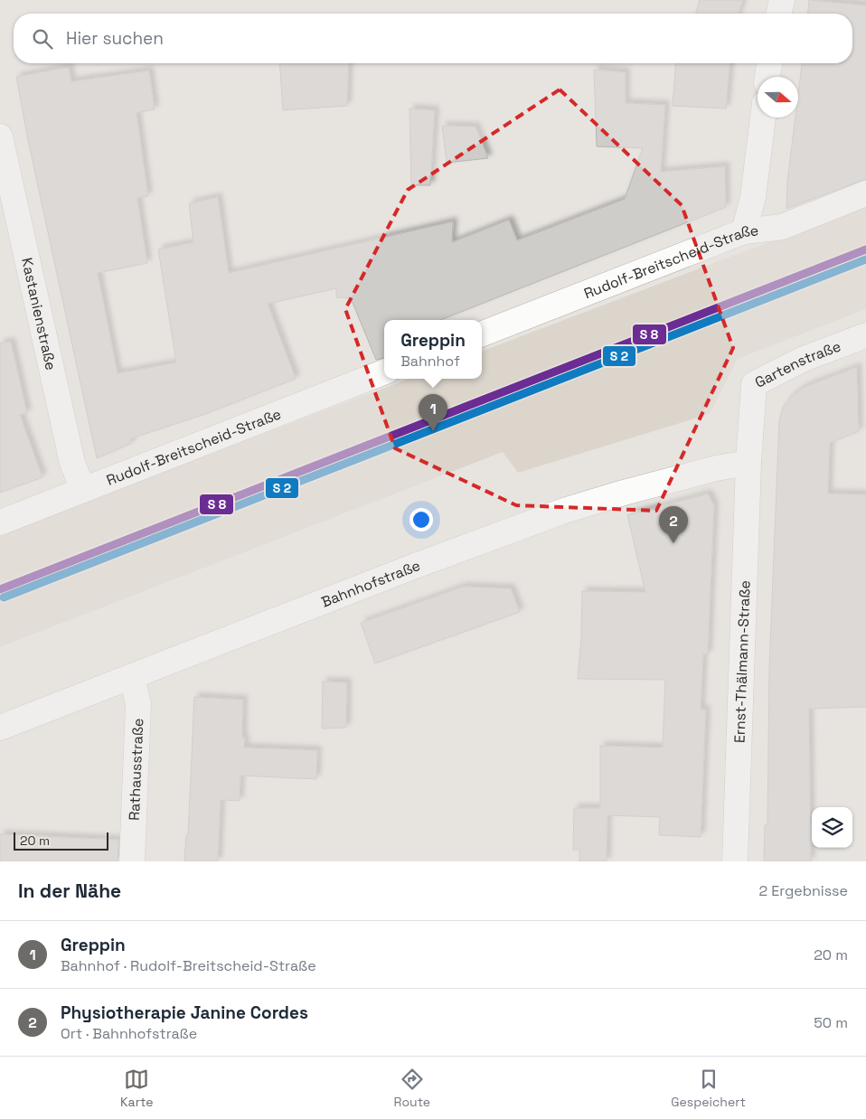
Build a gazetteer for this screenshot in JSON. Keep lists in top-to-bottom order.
{
  "streets": {
    "street": [
      "Rudolf-Breitscheid-Straße",
      "Kastanienstraße",
      "Gartenstraße",
      "Bahnhofstraße",
      "Ernst-Thälmann-Straße",
      "Rathausstraße"
    ]
  },
  "crossings": [
    ["Rudolf-Breitscheid-Straße", "Kastanienstraße"],
    ["Gartenstraße", "Bahnhofstraße"],
    ["Gartenstraße", "Ernst-Thälmann-Straße"],
    ["Bahnhofstraße", "Ernst-Thälmann-Straße"],
    ["Bahnhofstraße", "Rathausstraße"]
  ],
  "scale_bar": "20 m",
  "north": "right",
  "page": {
    "search": "Hier suchen",
    "popup": ["Greppin", "Bahnhof"],
    "pins": ["1", "2"],
    "scale": "20 m",
    "heading": ["In der Nähe", "2 Ergebnisse"],
    "list": [
      {
        "mark": "1",
        "name": "Greppin",
        "note": "Bahnhof · Rudolf-Breitscheid-Straße",
        "value": "20 m"
      },
      {
        "mark": "2",
        "name": "Physiotherapie Janine Cordes",
        "note": "Ort · Bahnhofstraße",
        "value": "50 m"
      }
    ],
    "nav": ["Karte", "Route", "Gespeichert"]
  }
}
